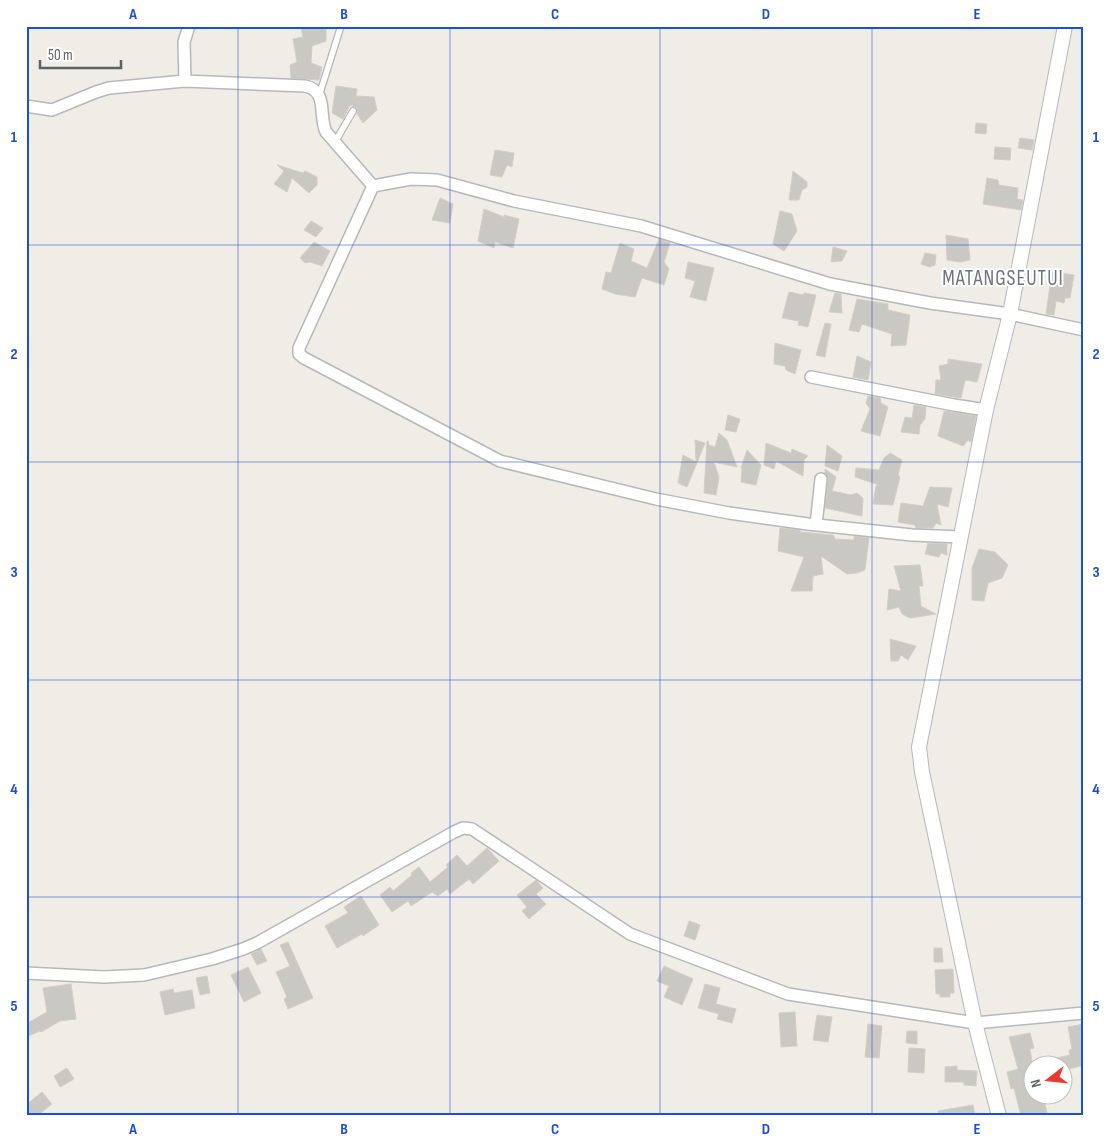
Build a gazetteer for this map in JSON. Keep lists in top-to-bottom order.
{
  "districts": ["MATANGSEUTUI"],
  "scale_bar": "50 m",
  "north": "left",
  "grid": {
    "columns": [
      "A",
      "B",
      "C",
      "D",
      "E"
    ],
    "rows": [
      "1",
      "2",
      "3",
      "4",
      "5"
    ]
  }
}
